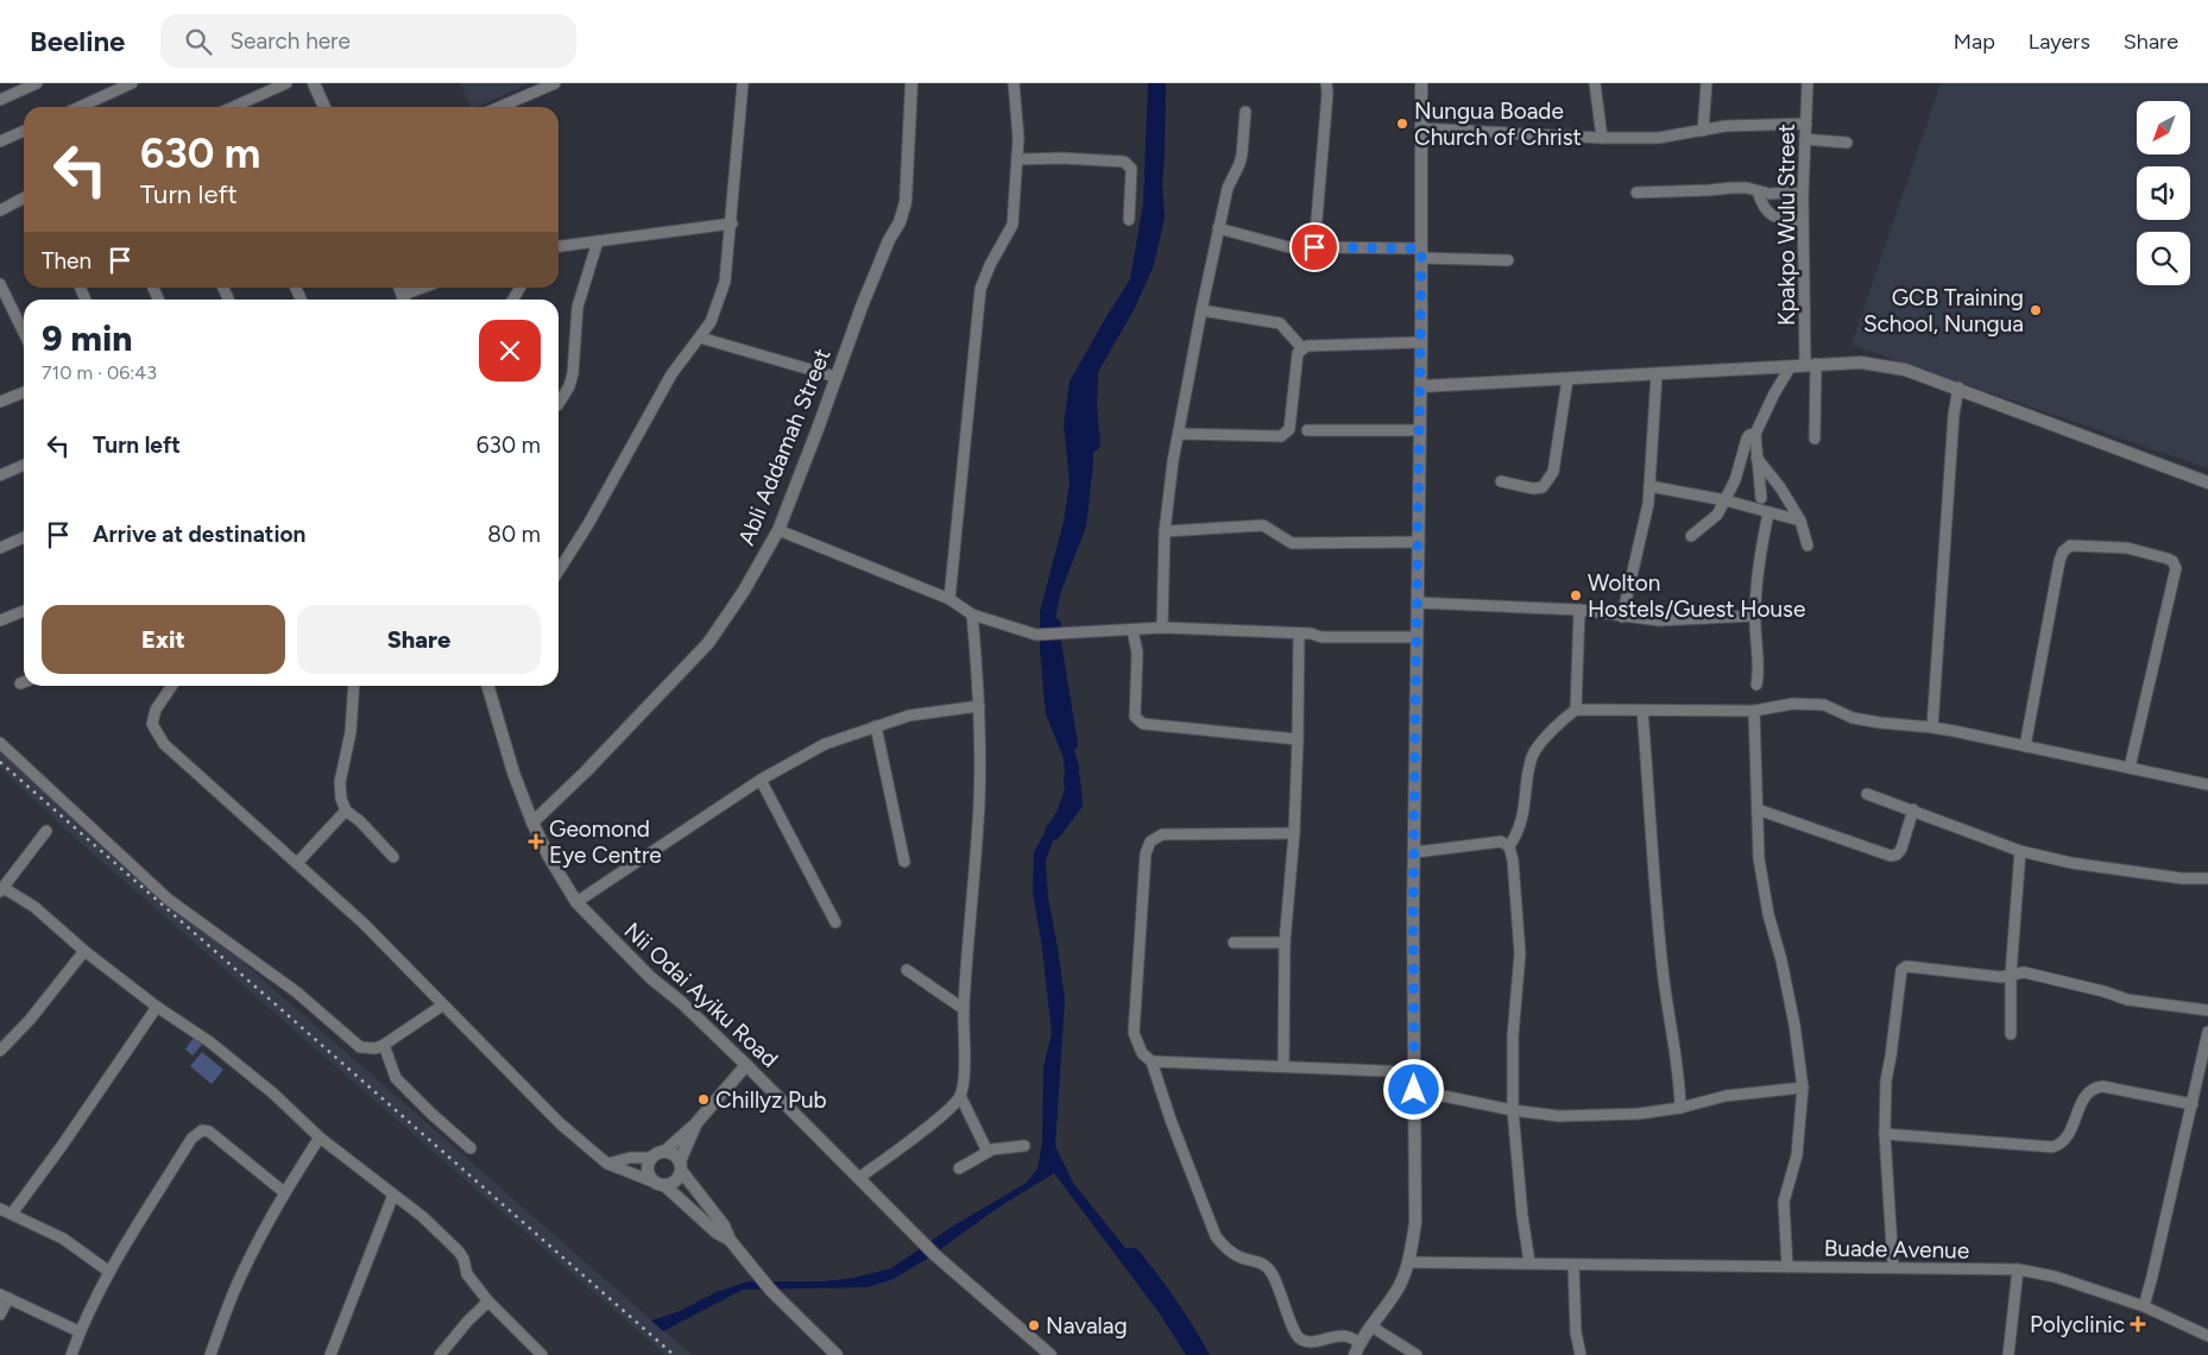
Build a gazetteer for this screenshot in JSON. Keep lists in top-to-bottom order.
{
  "streets": {
    "street": [
      "Kpakpo Wulu Street",
      "Abli Addamah Street",
      "Nii Odai Ayiku Road",
      "Buade Avenue"
    ]
  },
  "crossings": [
    ["Abli Addamah Street", "Nii Odai Ayiku Road"]
  ],
  "places": {
    "other": [
      "Nungua Boade Church of Christ",
      "GCB Training School, Nungua",
      "Wolton Hostels/Guest House",
      "Chillyz Pub",
      "Navalag"
    ],
    "health": ["Geomond Eye Centre", "Polyclinic"]
  },
  "north": "bottom left",
  "page": {
    "header": "Beeline",
    "search": "Search here",
    "nav": ["Map", "Layers", "Share"],
    "turn": ["630 m", "Turn left"],
    "then": "Then",
    "heading": ["9 min", "710 m · 06:43"],
    "list": [
      {
        "name": "Turn left",
        "value": "630 m"
      },
      {
        "name": "Arrive at destination",
        "value": "80 m"
      }
    ],
    "buttons": ["Exit", "Share"]
  }
}
